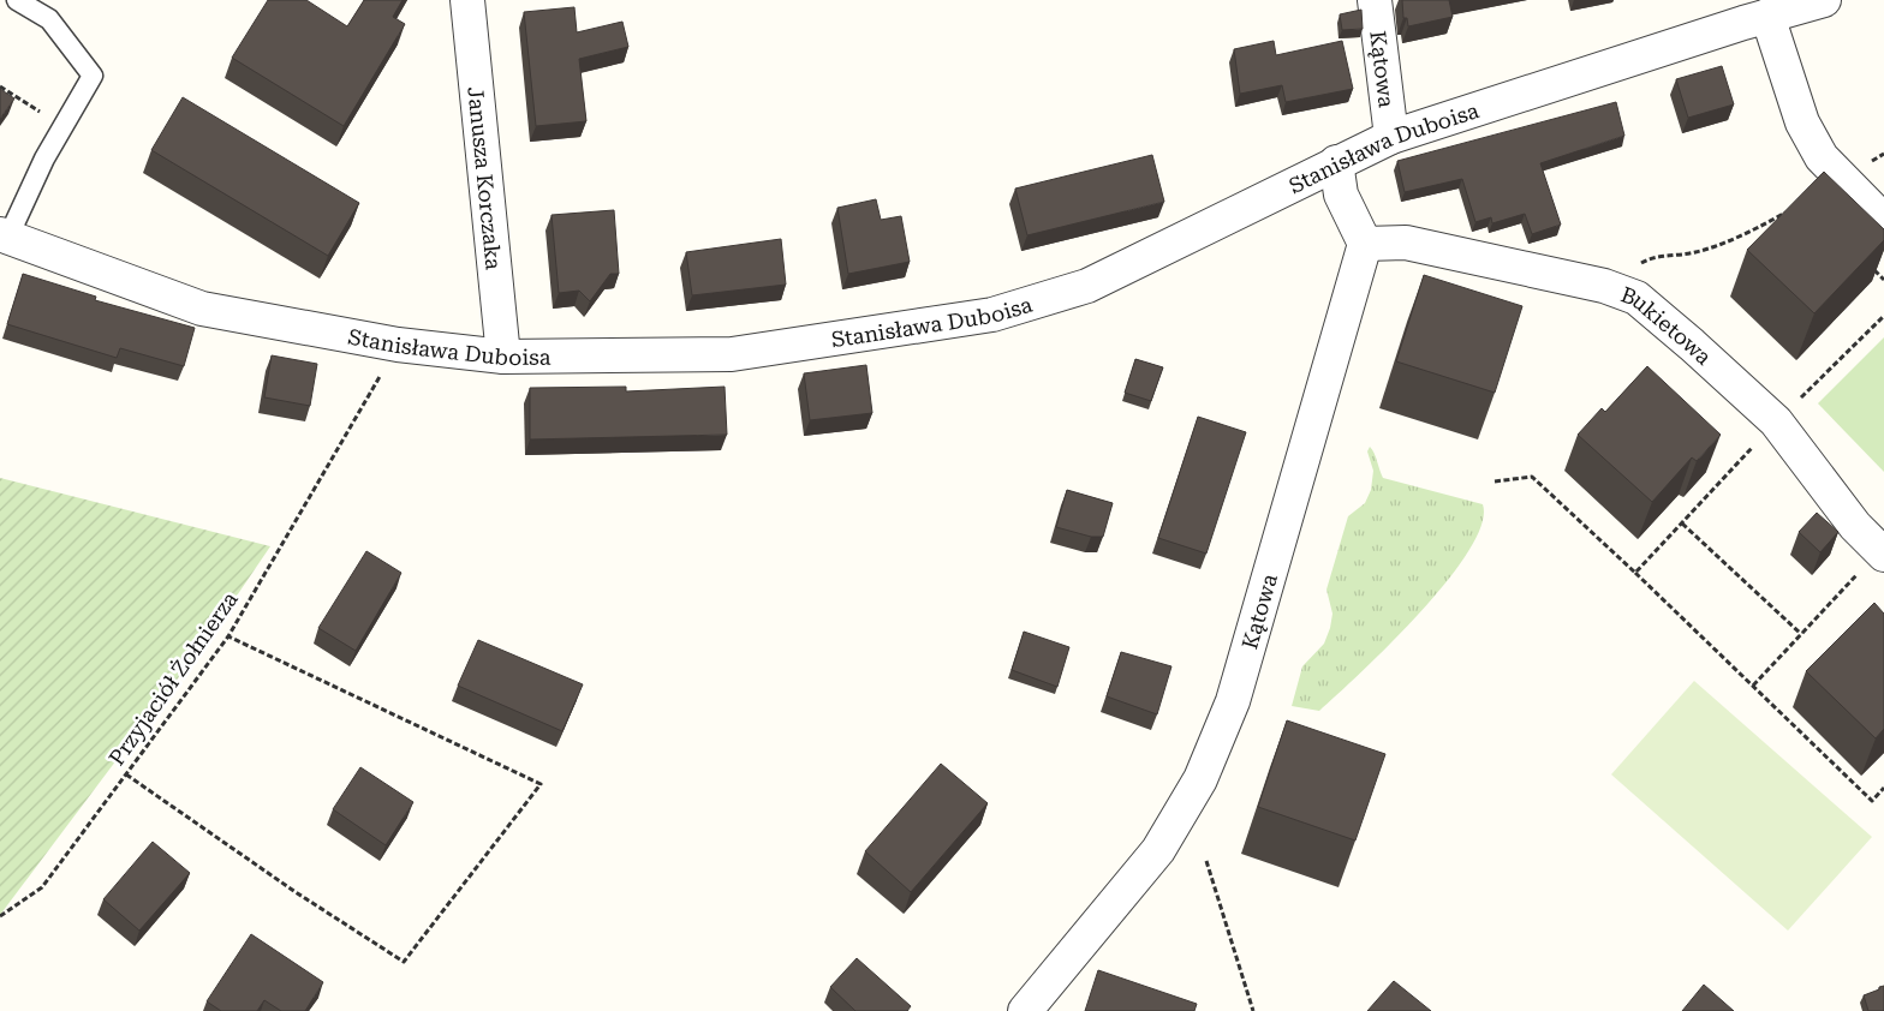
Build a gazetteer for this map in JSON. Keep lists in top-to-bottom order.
{
  "streets": {
    "street": [
      "Kątowa",
      "Stanisława Duboisa",
      "Janusza Korczaka",
      "Bukietowa"
    ],
    "path": ["Przyjaciół Żołnierza"]
  },
  "crossings": [
    ["Kątowa", "Stanisława Duboisa"],
    ["Kątowa", "Bukietowa"],
    ["Stanisława Duboisa", "Janusza Korczaka"],
    ["Stanisława Duboisa", "Przyjaciół Żołnierza"]
  ]
}
